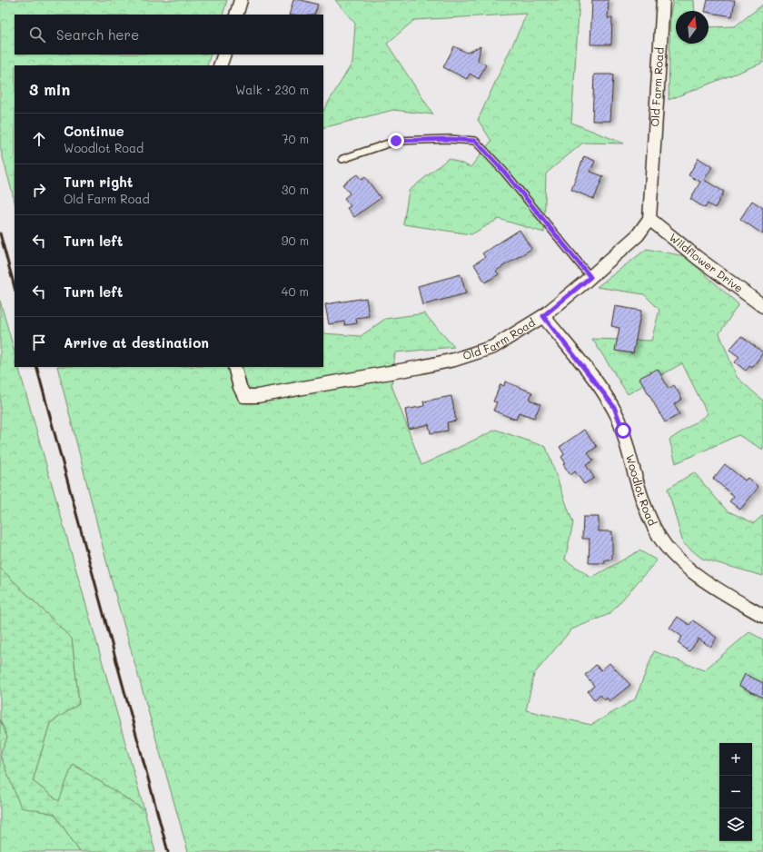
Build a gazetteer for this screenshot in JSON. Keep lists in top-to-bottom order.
{
  "streets": {
    "street": ["Old Farm Road", "Wildflower Drive", "Woodlot Road"]
  },
  "crossings": [
    ["Old Farm Road", "Wildflower Drive"],
    ["Old Farm Road", "Woodlot Road"]
  ],
  "north": "top",
  "page": {
    "search": "Search here",
    "heading": ["3 min", "Walk · 230 m"],
    "list": [
      ["Continue", "Woodlot Road", "70 m"],
      ["Turn right", "Old Farm Road", "30 m"],
      ["Turn left", "90 m"],
      ["Turn left", "40 m"],
      "Arrive at destination"
    ],
    "map_buttons": ["+", "−"]
  }
}
